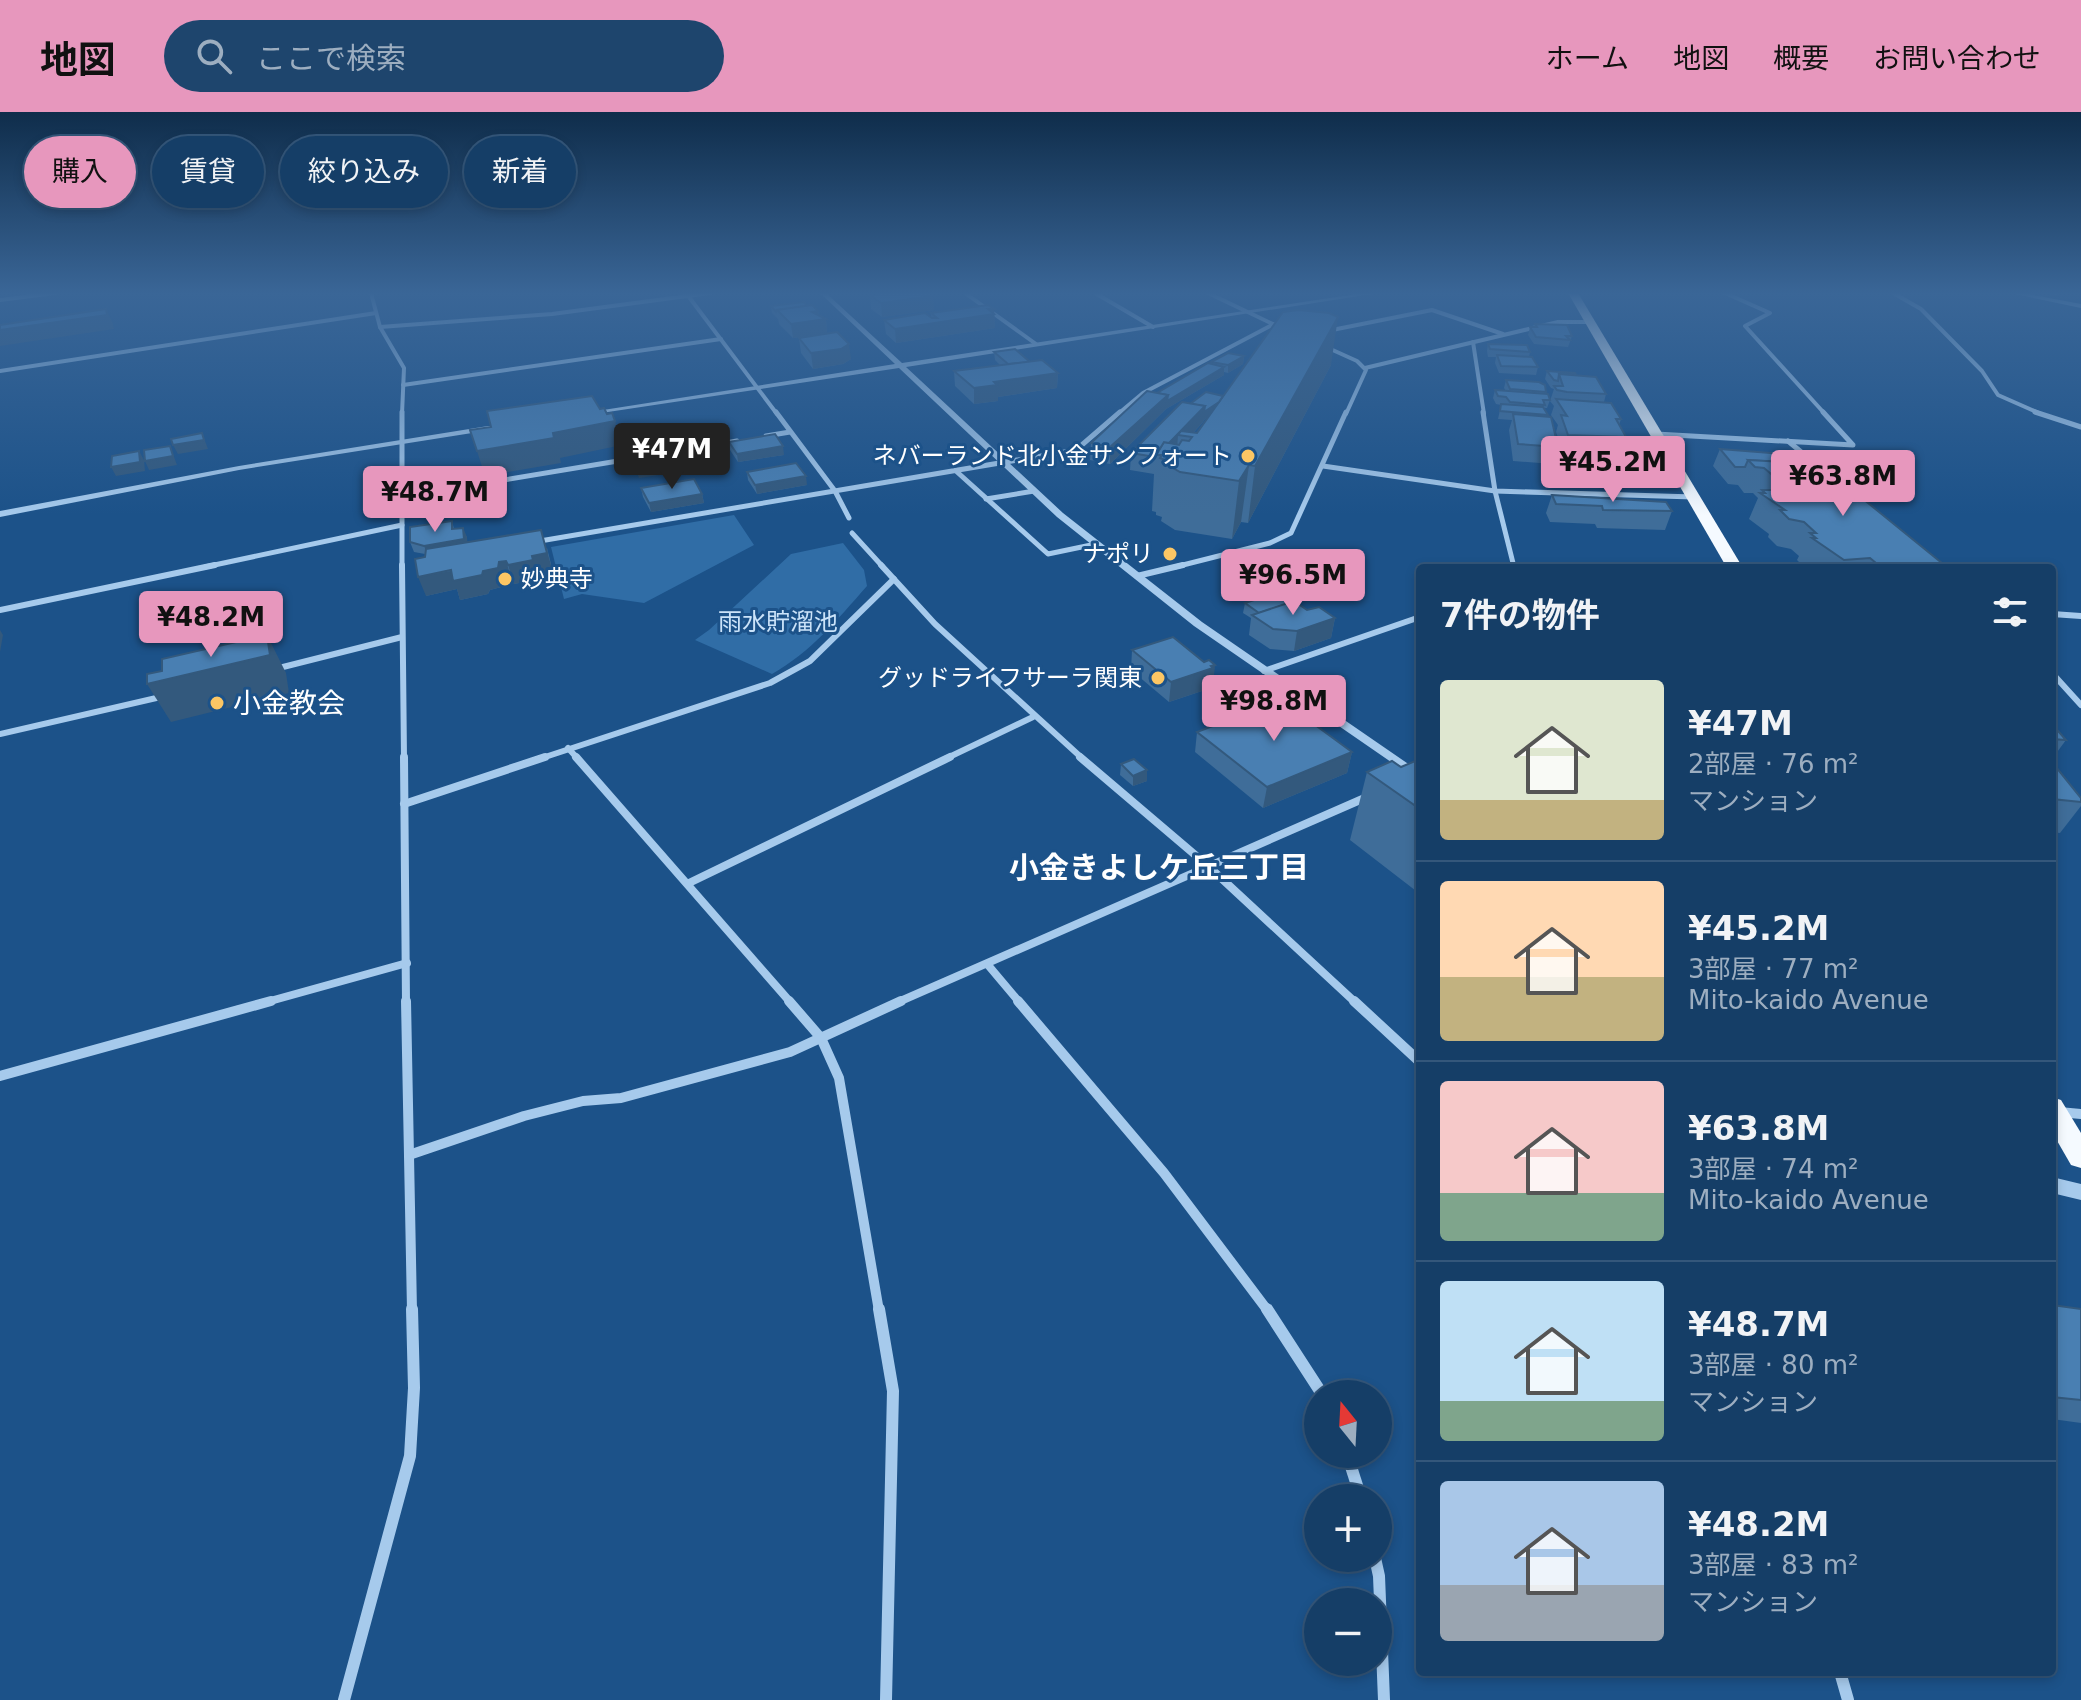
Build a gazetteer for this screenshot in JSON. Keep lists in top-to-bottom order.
{
  "districts": ["小金きよしケ丘三丁目"],
  "parks": ["雨水貯溜池"],
  "places": [
    "ネバーランド北小金サンフォート",
    "ナポリ",
    "妙典寺",
    "グッドライフサーラ関東",
    "小金教会"
  ],
  "north": "top",
  "page": {
    "header": "地図",
    "search": "ここで検索",
    "nav": [
      "ホーム",
      "地図",
      "概要",
      "お問い合わせ"
    ],
    "chip": [
      "購入",
      "賃貸",
      "絞り込み",
      "新着"
    ],
    "price": [
      "¥47M",
      "¥45.2M",
      "¥63.8M",
      "¥48.7M",
      "¥96.5M",
      "¥48.2M",
      "¥98.8M"
    ],
    "heading": "7件の物件",
    "list": [
      {
        "name": "¥47M",
        "note": "2部屋 · 76 m² · マンション"
      },
      {
        "name": "¥45.2M",
        "note": "3部屋 · 77 m² · Mito-kaido Avenue"
      },
      {
        "name": "¥63.8M",
        "note": "3部屋 · 74 m² · Mito-kaido Avenue"
      },
      {
        "name": "¥48.7M",
        "note": "3部屋 · 80 m² · マンション"
      },
      {
        "name": "¥48.2M",
        "note": "3部屋 · 83 m² · マンション"
      }
    ],
    "map_buttons": ["+", "−"]
  }
}
